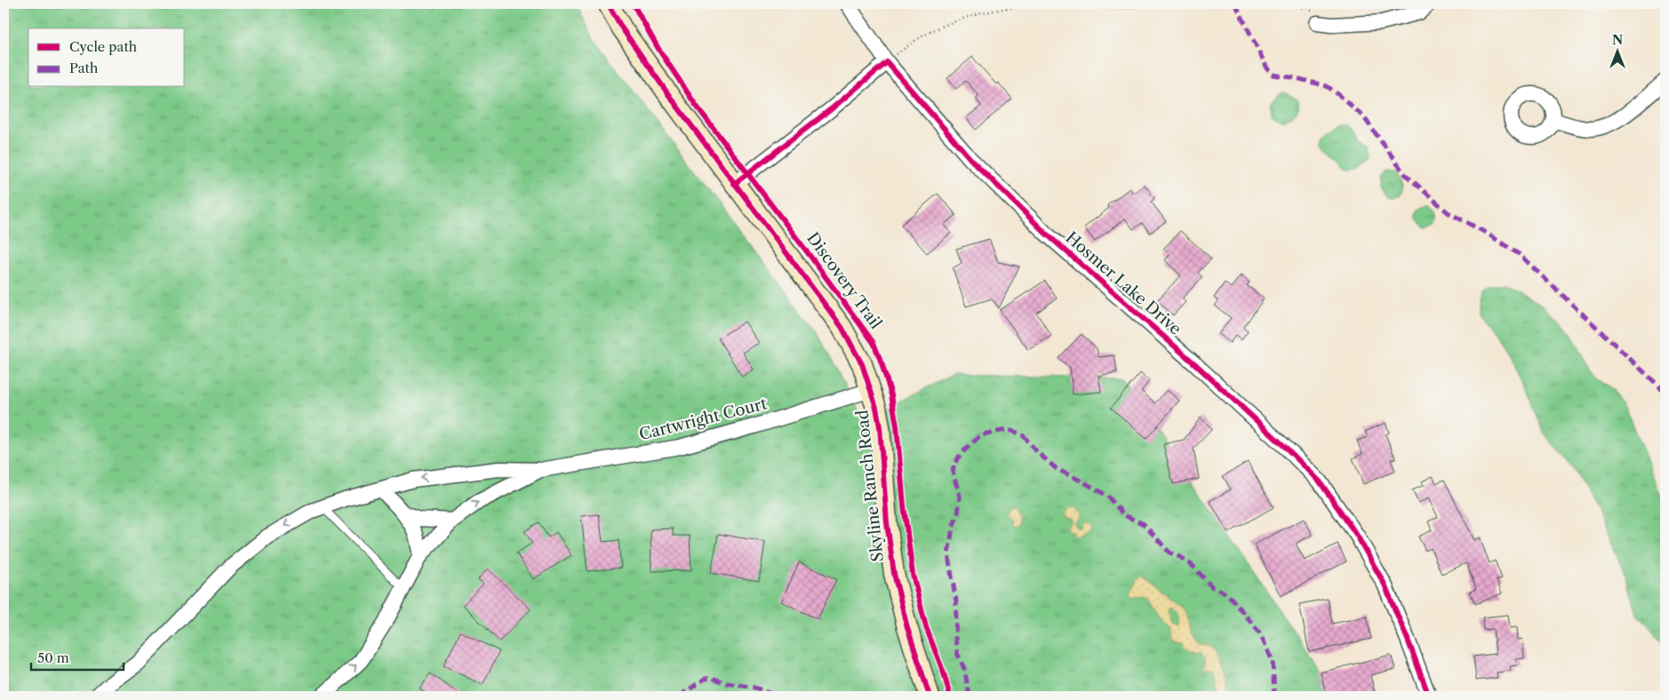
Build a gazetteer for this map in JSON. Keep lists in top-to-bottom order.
{
  "streets": {
    "street": ["Hosmer Lake Drive", "Cartwright Court", "Skyline Ranch Road"],
    "cycle path": ["Discovery Trail"]
  },
  "crossings": [
    ["Cartwright Court", "Skyline Ranch Road"]
  ],
  "legend": ["Cycle path", "Path"],
  "scale_bar": "50 m",
  "north": "top"
}
